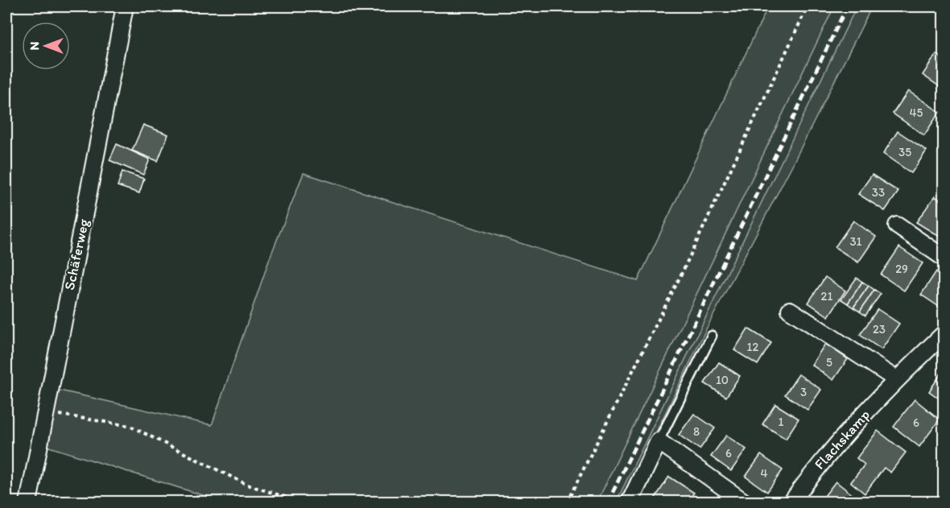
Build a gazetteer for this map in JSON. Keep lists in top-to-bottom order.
{
  "streets": {
    "street": ["Schäferweg", "Flachskamp"]
  },
  "house_numbers": [
    "45",
    "35",
    "33",
    "31",
    "29",
    "21",
    "23",
    "12",
    "5",
    "10",
    "3",
    "1",
    "6",
    "8",
    "6",
    "4"
  ],
  "north": "left"
}
